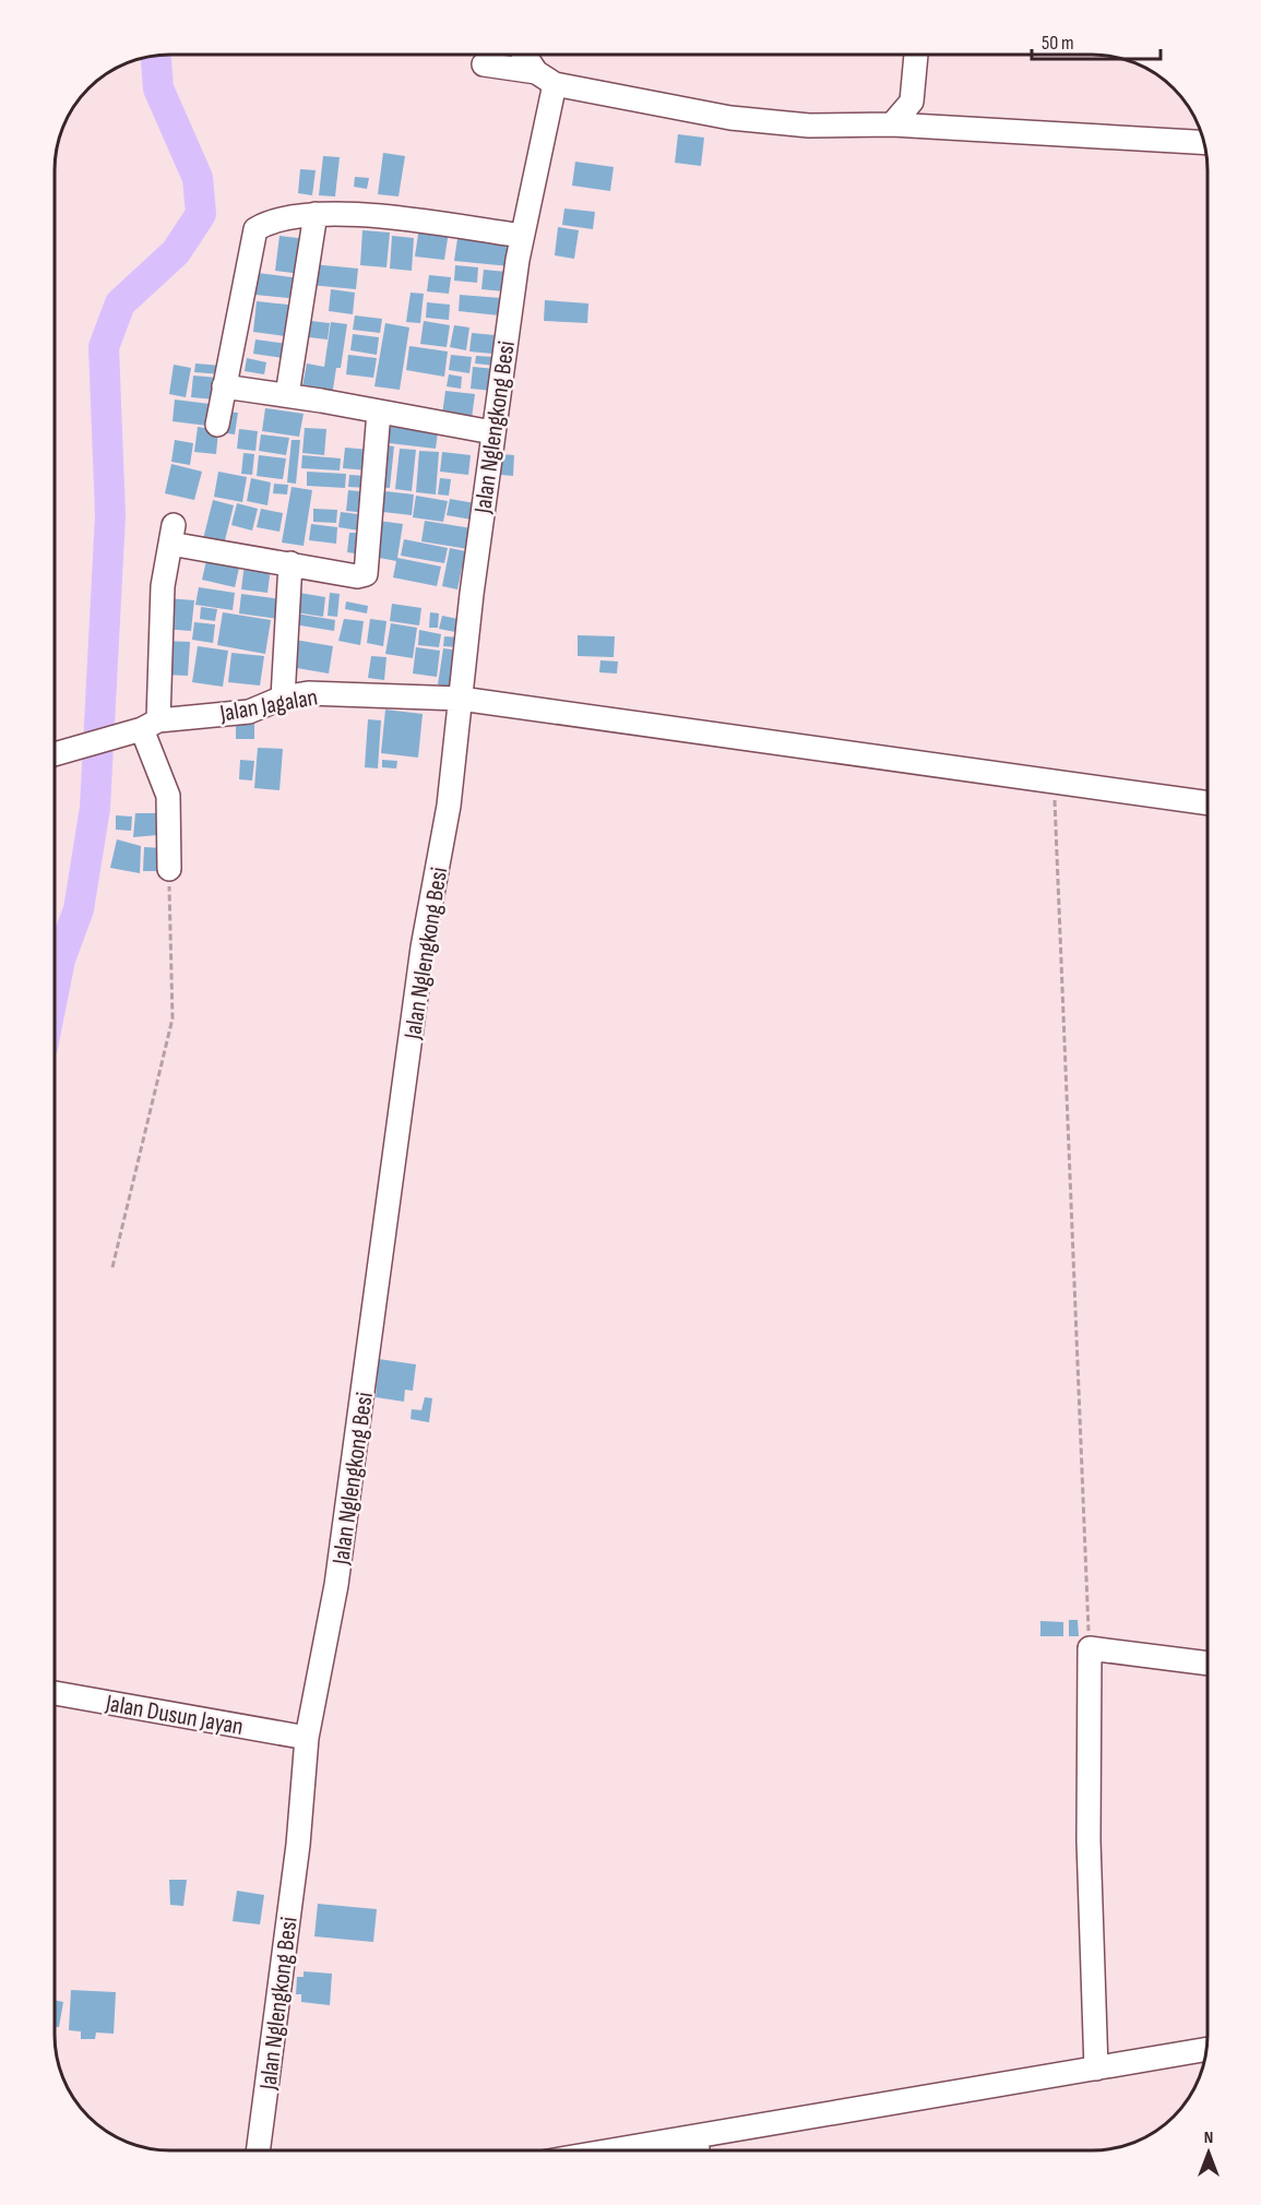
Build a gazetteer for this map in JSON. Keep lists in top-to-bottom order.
{
  "streets": {
    "street": ["Jalan Nglengkong Besi", "Jalan Jagalan", "Jalan Dusun Jayan"]
  },
  "crossings": [
    ["Jalan Nglengkong Besi", "Jalan Jagalan"],
    ["Jalan Nglengkong Besi", "Jalan Dusun Jayan"]
  ],
  "scale_bar": "50 m",
  "north": "top"
}
